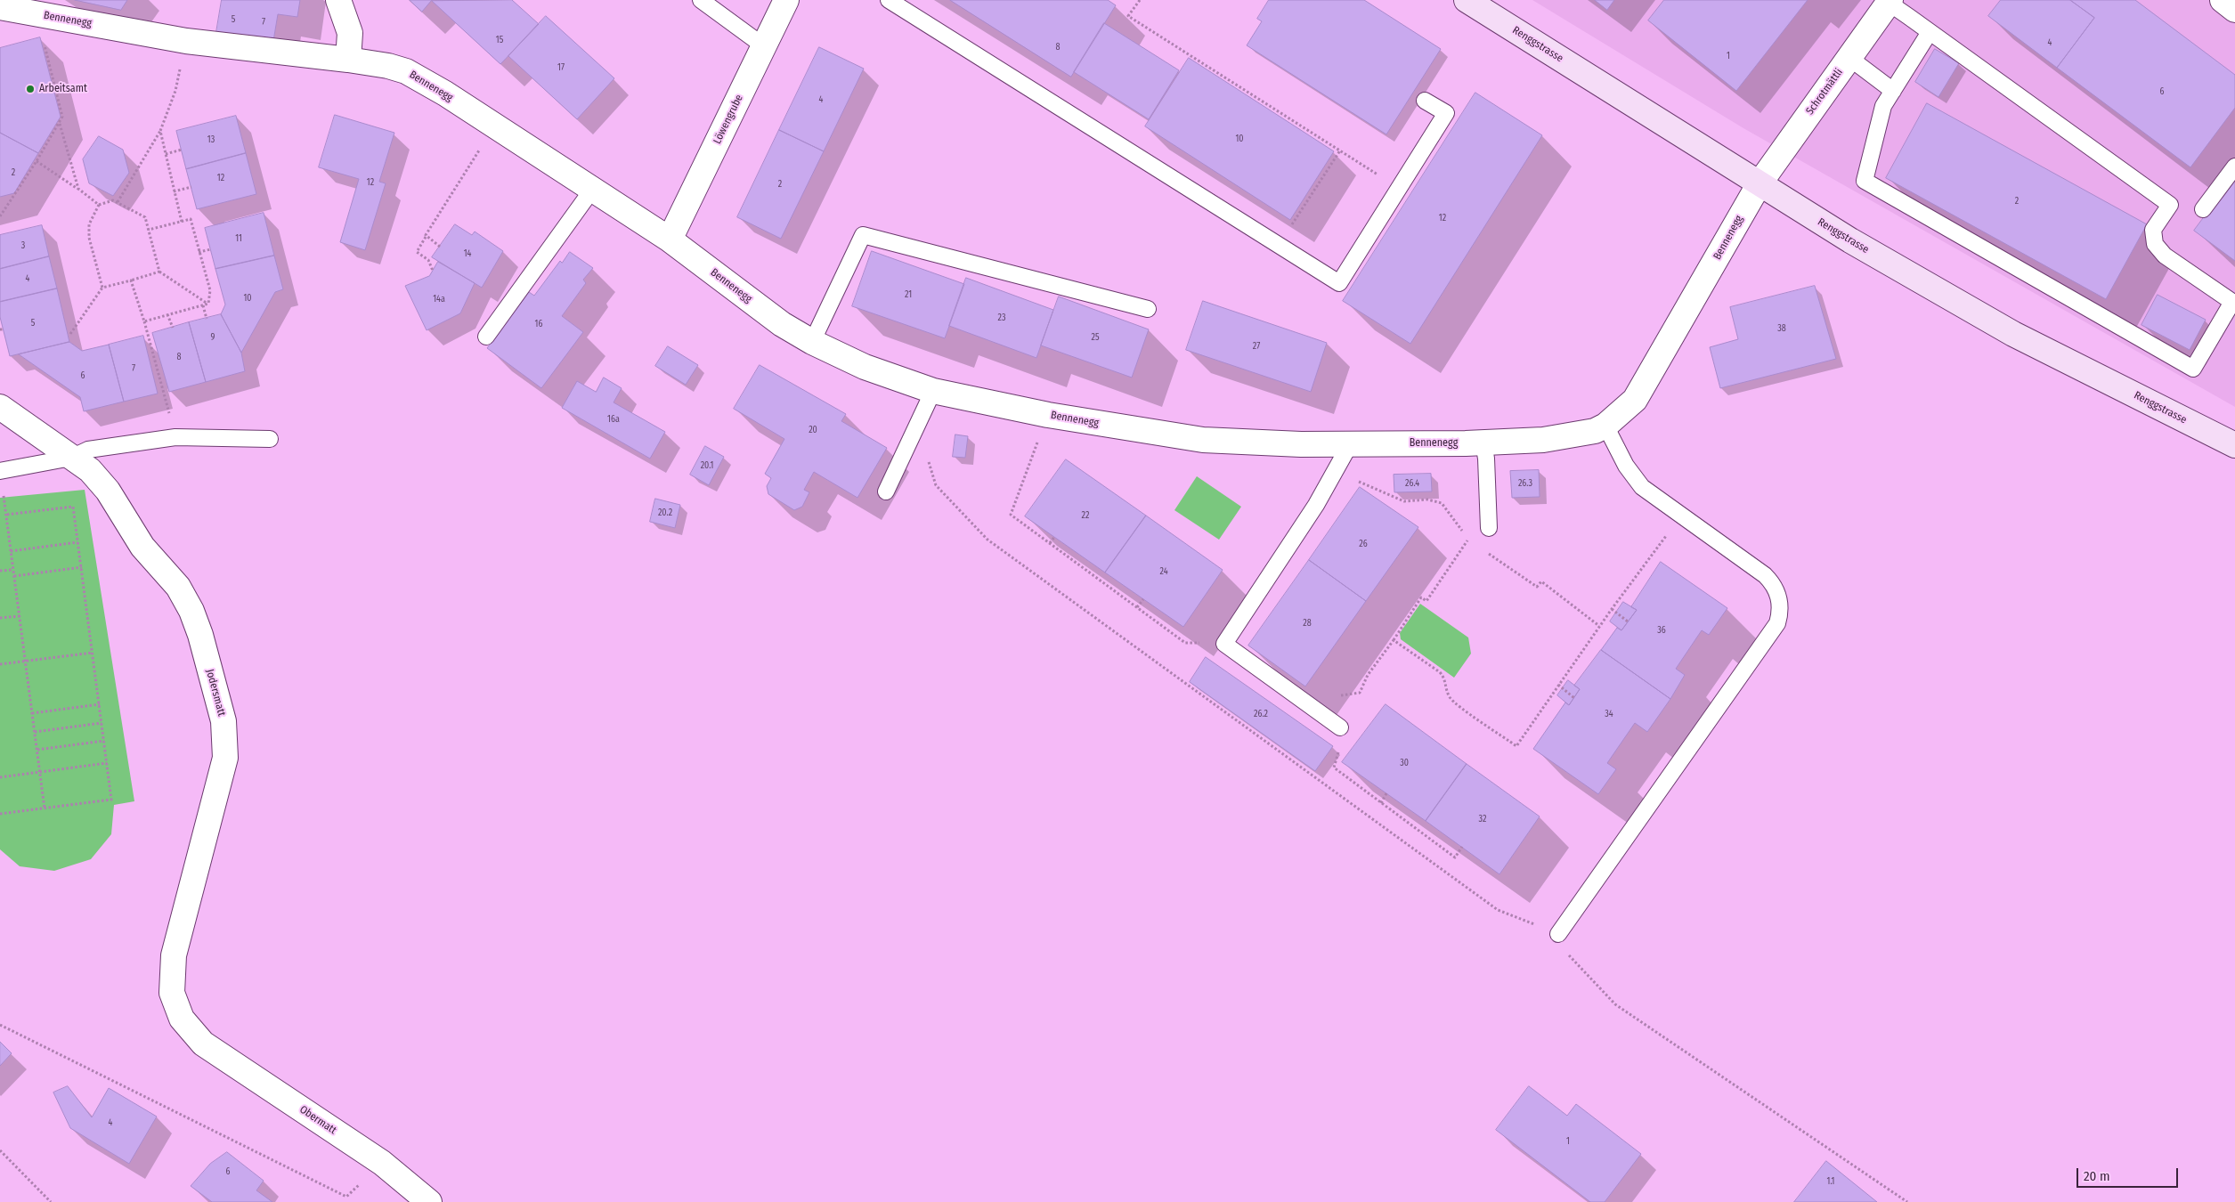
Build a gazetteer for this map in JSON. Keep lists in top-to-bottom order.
{
  "streets": {
    "main road": ["Renggstrasse"],
    "street": [
      "Bennenegg",
      "Schrotmättli",
      "Löwengrube",
      "Jodersmatt",
      "Obermatt"
    ]
  },
  "crossings": [
    ["Bennenegg", "Renggstrasse"],
    ["Bennenegg", "Schrotmättli"],
    ["Bennenegg", "Löwengrube"],
    ["Renggstrasse", "Schrotmättli"],
    ["Jodersmatt", "Obermatt"]
  ],
  "places": ["Arbeitsamt"],
  "house_numbers": [
    "5",
    "7",
    "15",
    "4",
    "8",
    "1",
    "17",
    "6",
    "4",
    "10",
    "13",
    "2",
    "12",
    "12",
    "2",
    "2",
    "12",
    "11",
    "3",
    "14",
    "4",
    "21",
    "10",
    "14a",
    "23",
    "5",
    "16",
    "38",
    "9",
    "25",
    "27",
    "8",
    "7",
    "6",
    "16a",
    "20",
    "20.1",
    "26.4",
    "26.3",
    "20.2",
    "22",
    "26",
    "24",
    "28",
    "36",
    "26.2",
    "34",
    "30",
    "32",
    "4",
    "1",
    "6",
    "1.1"
  ],
  "scale_bar": "20 m"
}
